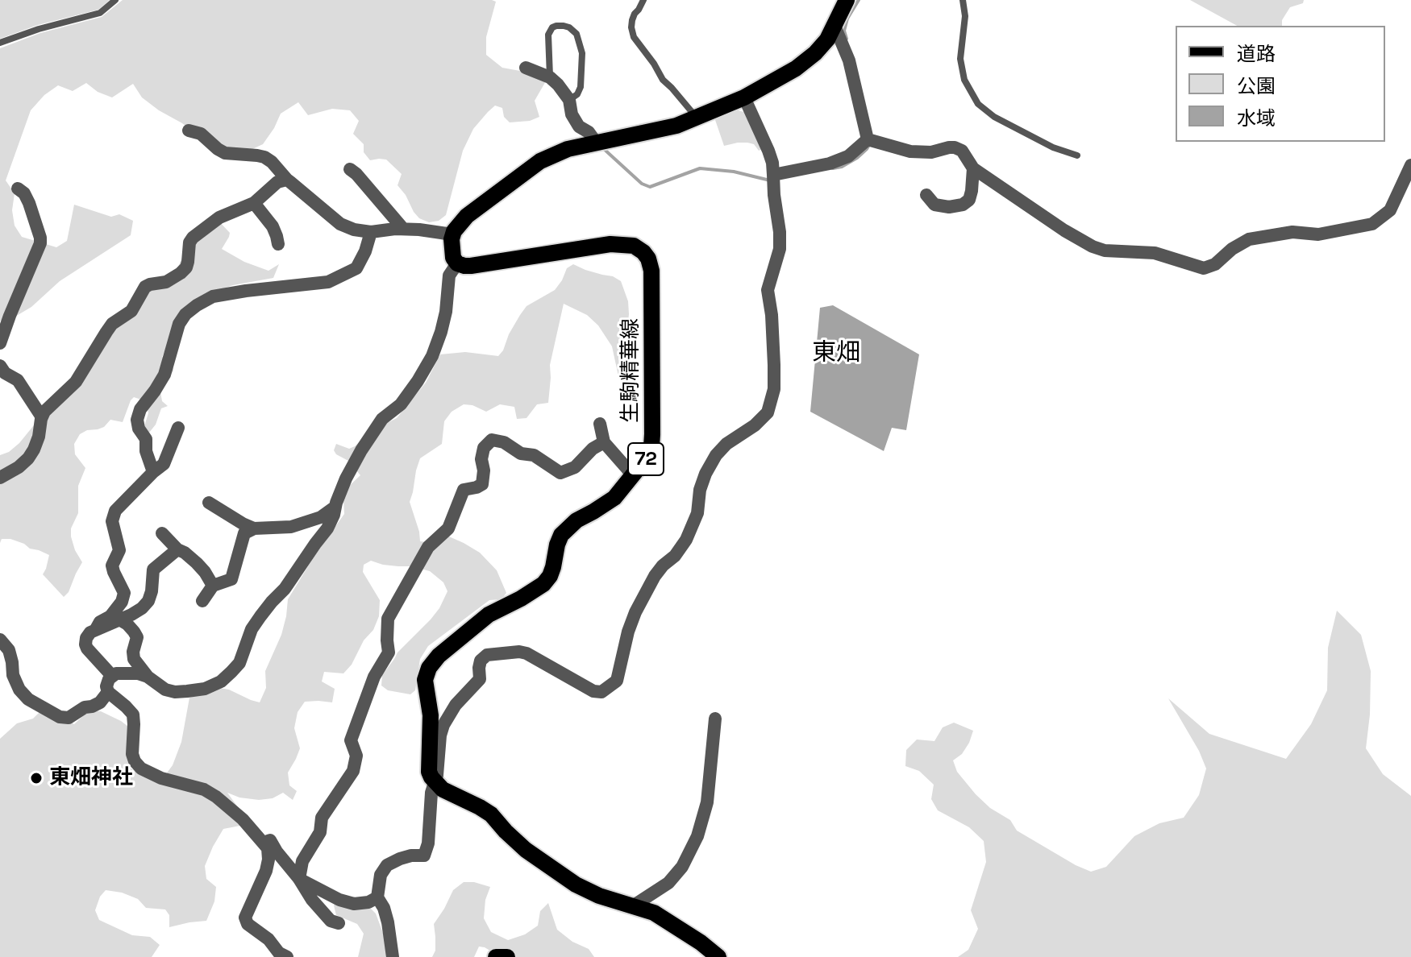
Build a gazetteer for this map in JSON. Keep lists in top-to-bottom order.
{
  "streets": {
    "main road": ["生駒精華線", "72"]
  },
  "districts": ["東畑"],
  "places": ["東畑神社"],
  "legend": ["道路", "公園", "水域"]
}
